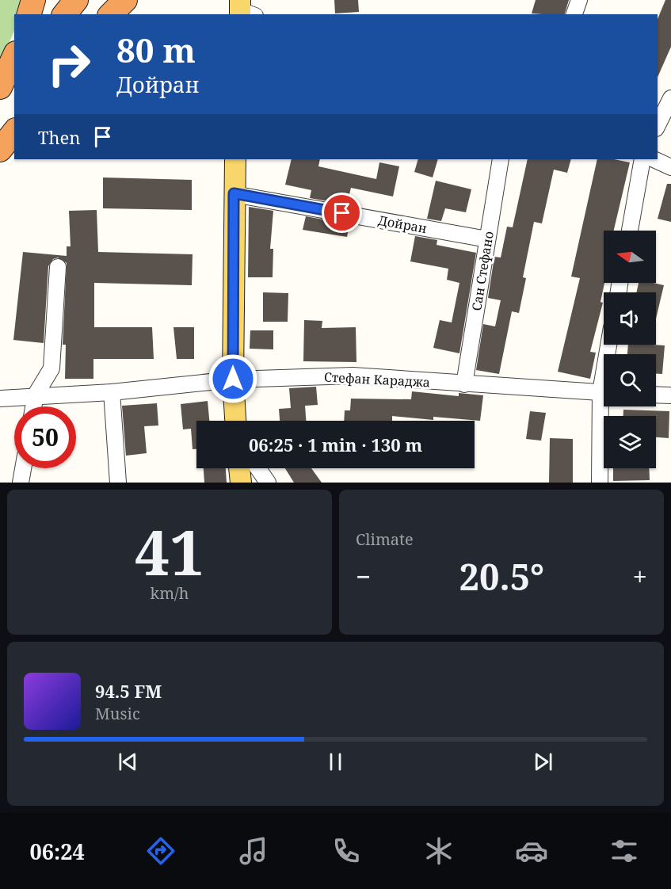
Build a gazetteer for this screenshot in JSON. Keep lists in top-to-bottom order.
{
  "streets": {
    "street": ["Дойран", "Сан Стефано", "Стефан Караджа"]
  },
  "crossings": [
    ["Дойран", "Сан Стефано"],
    ["Сан Стефано", "Стефан Караджа"]
  ],
  "north": "left",
  "page": {
    "turn": ["80 m", "Дойран"],
    "then": "Then",
    "limit": "50",
    "trip": "06:25 · 1 min · 130 m",
    "tile": [
      ["41", "km/h"],
      "Climate"
    ],
    "heat": ["−", "20.5°", "+"],
    "song": ["94.5 FM", "Music"],
    "tabs": "06:24"
  }
}
